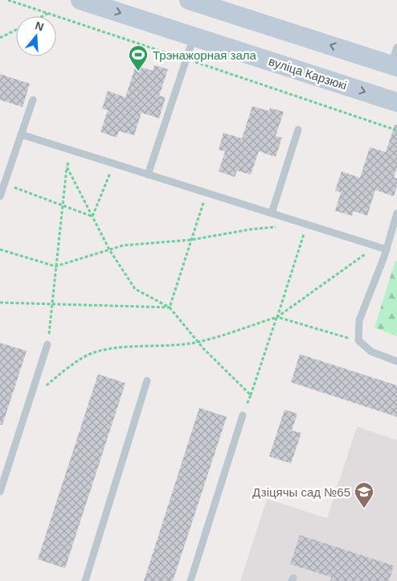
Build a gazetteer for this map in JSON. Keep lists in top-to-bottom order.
{
  "streets": {
    "street": ["вуліца Карзюкі"]
  },
  "places": {
    "sports": ["Трэнажорная зала"],
    "school or university": ["Дзіцячы сад №65"]
  },
  "north": "top"
}
